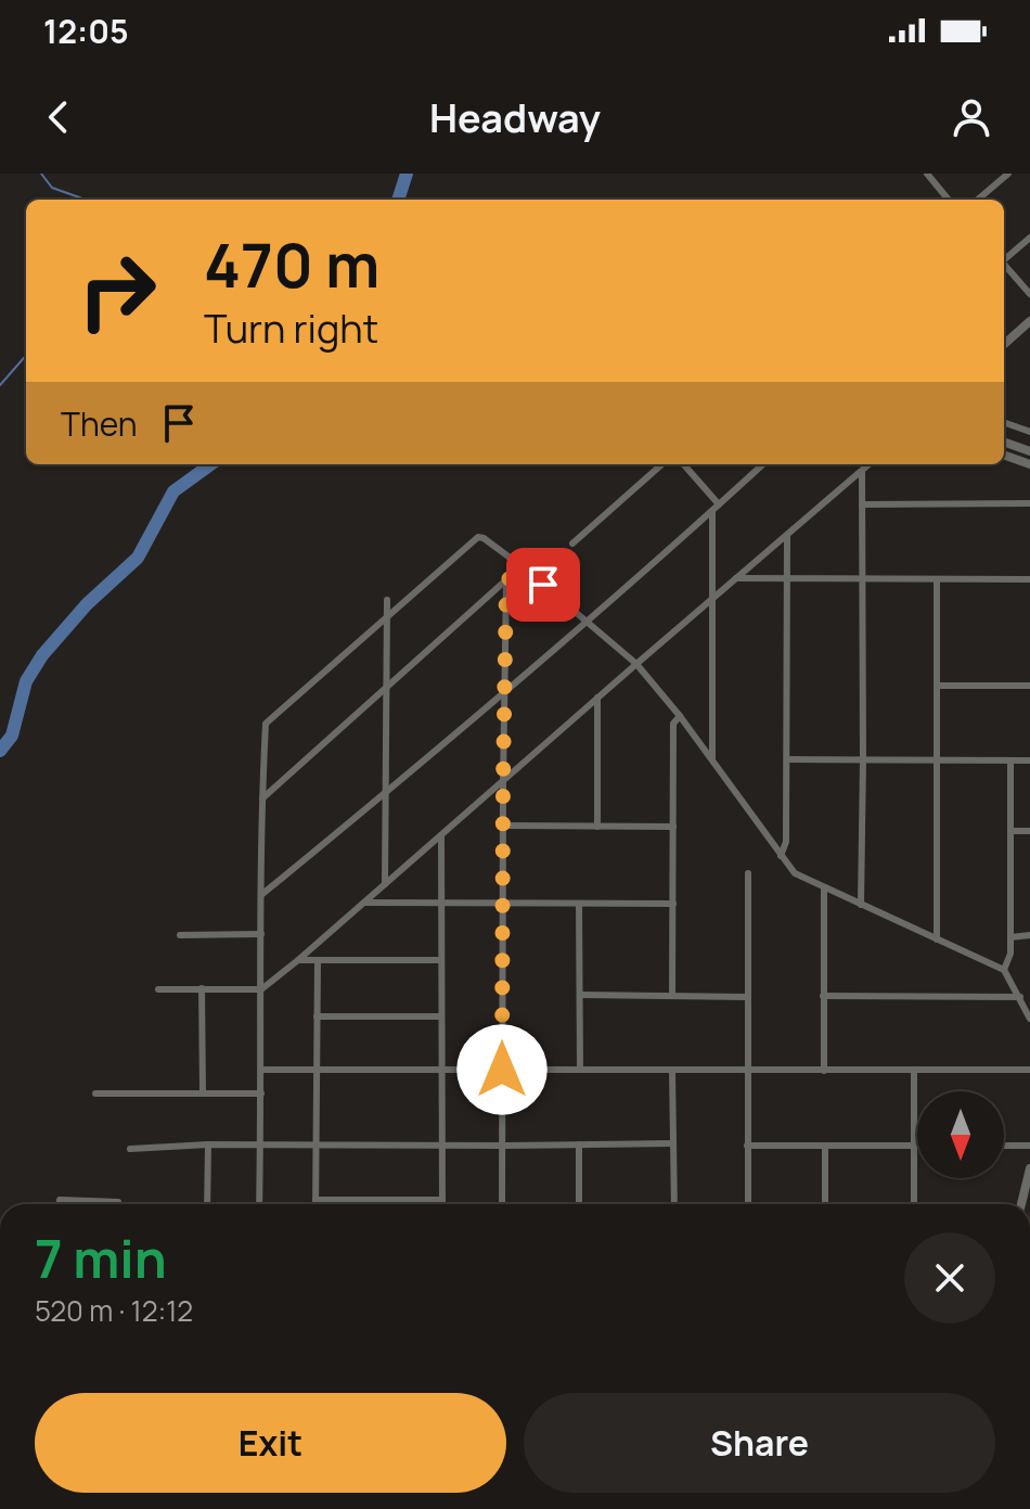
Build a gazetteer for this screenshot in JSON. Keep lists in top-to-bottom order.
{
  "north": "bottom",
  "page": {
    "status": "12:05",
    "header": "Headway",
    "turn": ["470 m", "Turn right"],
    "then": "Then",
    "heading": ["7 min", "520 m · 12:12"],
    "buttons": ["Exit", "Share"]
  }
}
